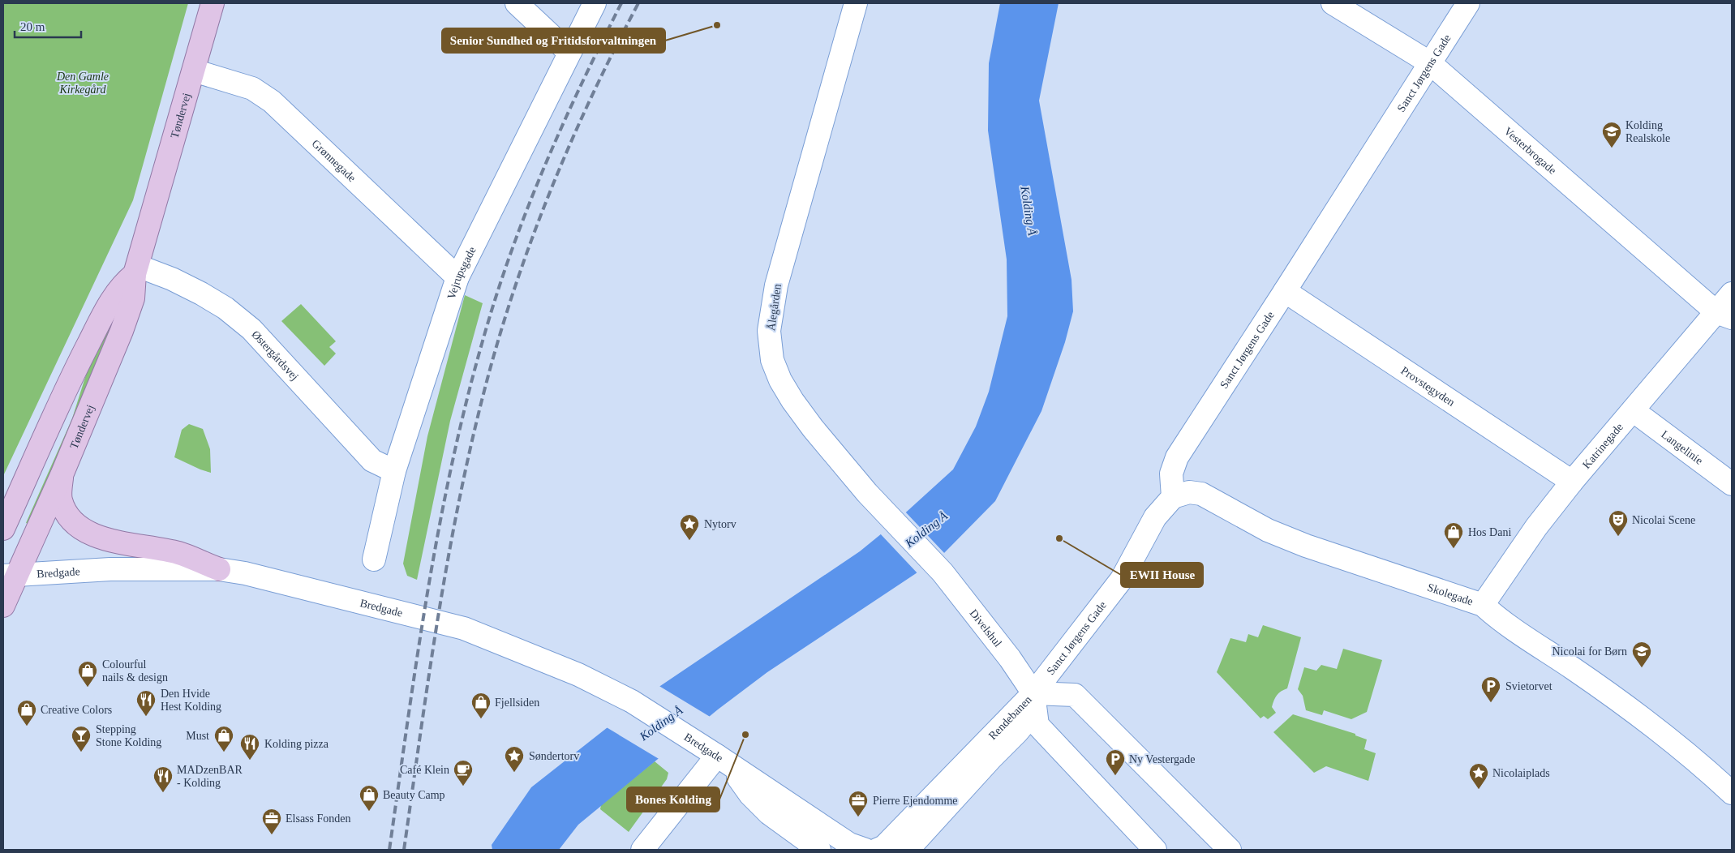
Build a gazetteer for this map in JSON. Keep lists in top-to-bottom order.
{
  "streets": {
    "main road": ["Tøndervej"],
    "street": [
      "Sanct Jørgens Gade",
      "Vesterbrogade",
      "Grønnegade",
      "Vejrupsgade",
      "Ålegården",
      "Østergårdsvej",
      "Provstegyden",
      "Katrinegade",
      "Langelinie",
      "Bredgade",
      "Skolegade",
      "Divelshul",
      "Rendebanen"
    ]
  },
  "crossings": [
    ["Sanct Jørgens Gade", "Vesterbrogade"],
    ["Sanct Jørgens Gade", "Provstegyden"],
    ["Sanct Jørgens Gade", "Skolegade"],
    ["Sanct Jørgens Gade", "Divelshul"],
    ["Sanct Jørgens Gade", "Rendebanen"],
    ["Tøndervej", "Grønnegade"],
    ["Tøndervej", "Østergårdsvej"],
    ["Tøndervej", "Bredgade"],
    ["Vesterbrogade", "Katrinegade"],
    ["Grønnegade", "Vejrupsgade"],
    ["Vejrupsgade", "Østergårdsvej"],
    ["Ålegården", "Divelshul"],
    ["Provstegyden", "Katrinegade"],
    ["Katrinegade", "Langelinie"],
    ["Katrinegade", "Skolegade"],
    ["Divelshul", "Rendebanen"]
  ],
  "water": ["Kolding Å"],
  "parks": ["Den Gamle Kirkegård"],
  "places": {
    "other": ["Senior Sundhed og Fritidsforvaltningen", "EWII House", "Bones Kolding"],
    "school or university": ["Kolding Realskole", "Nicolai for Børn"],
    "theatre": ["Nicolai Scene"],
    "place": ["Nytorv", "Søndertorv", "Nicolaiplads"],
    "shop": [
      "Hos Dani",
      "Colourful nails & design",
      "Fjellsiden",
      "Creative Colors",
      "Must",
      "Beauty Camp"
    ],
    "parking": ["Svietorvet", "Ny Vestergade"],
    "restaurant": ["Den Hvide Hest Kolding", "Kolding pizza", "MADzenBAR - Kolding"],
    "bar": ["Stepping Stone Kolding"],
    "cafe": ["Café Klein"],
    "office": ["Pierre Ejendomme", "Elsass Fonden"]
  },
  "scale_bar": "20 m"
}
